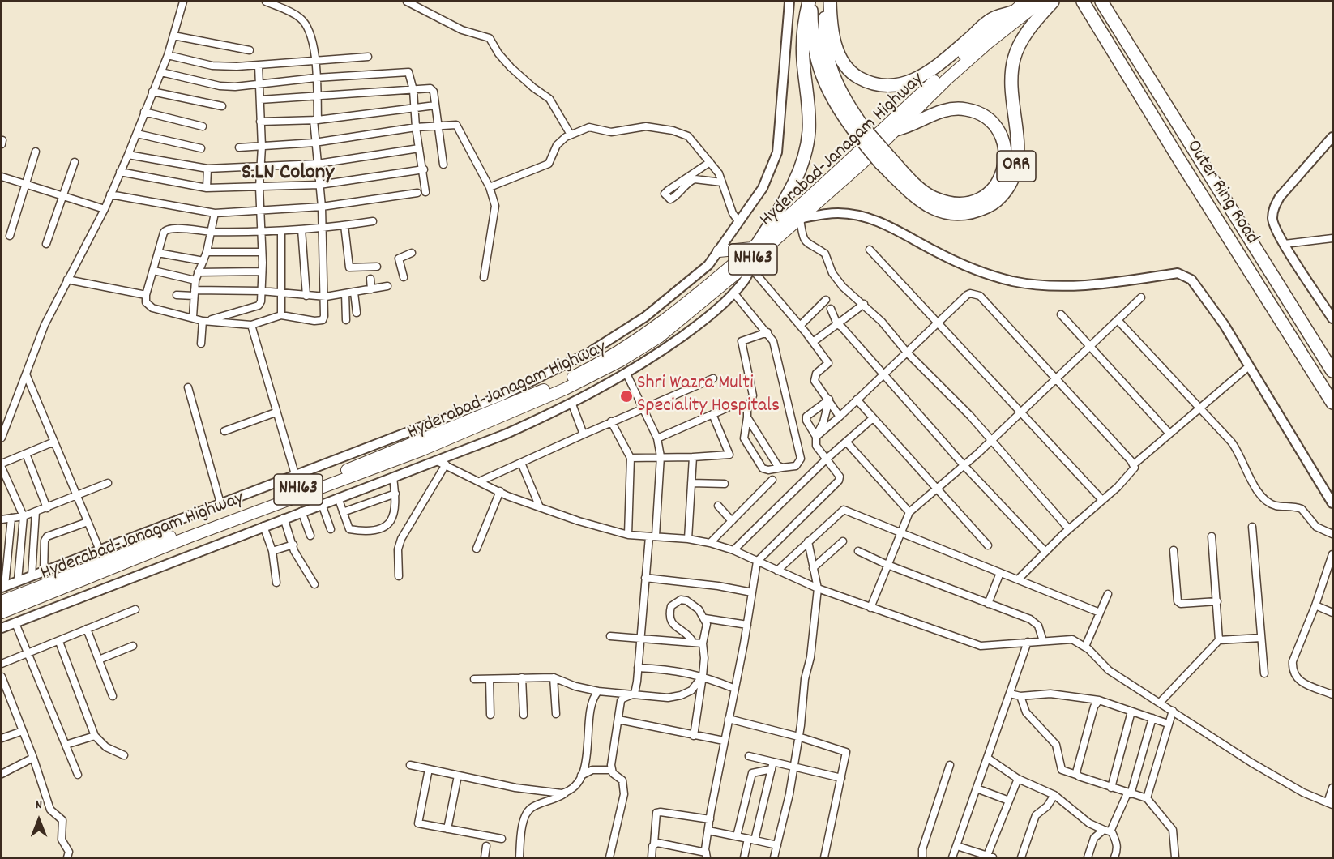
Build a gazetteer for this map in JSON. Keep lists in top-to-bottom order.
{
  "streets": {
    "highway": [
      "Hyderabad-Janagam Highway",
      "ORR",
      "Outer Ring Road",
      "NH163"
    ]
  },
  "crossings": [
    ["Hyderabad-Janagam Highway", "ORR"]
  ],
  "districts": ["S.LN Colony"],
  "places": ["Shri Wazra Multi Speciality Hospitals"],
  "north": "top"
}
